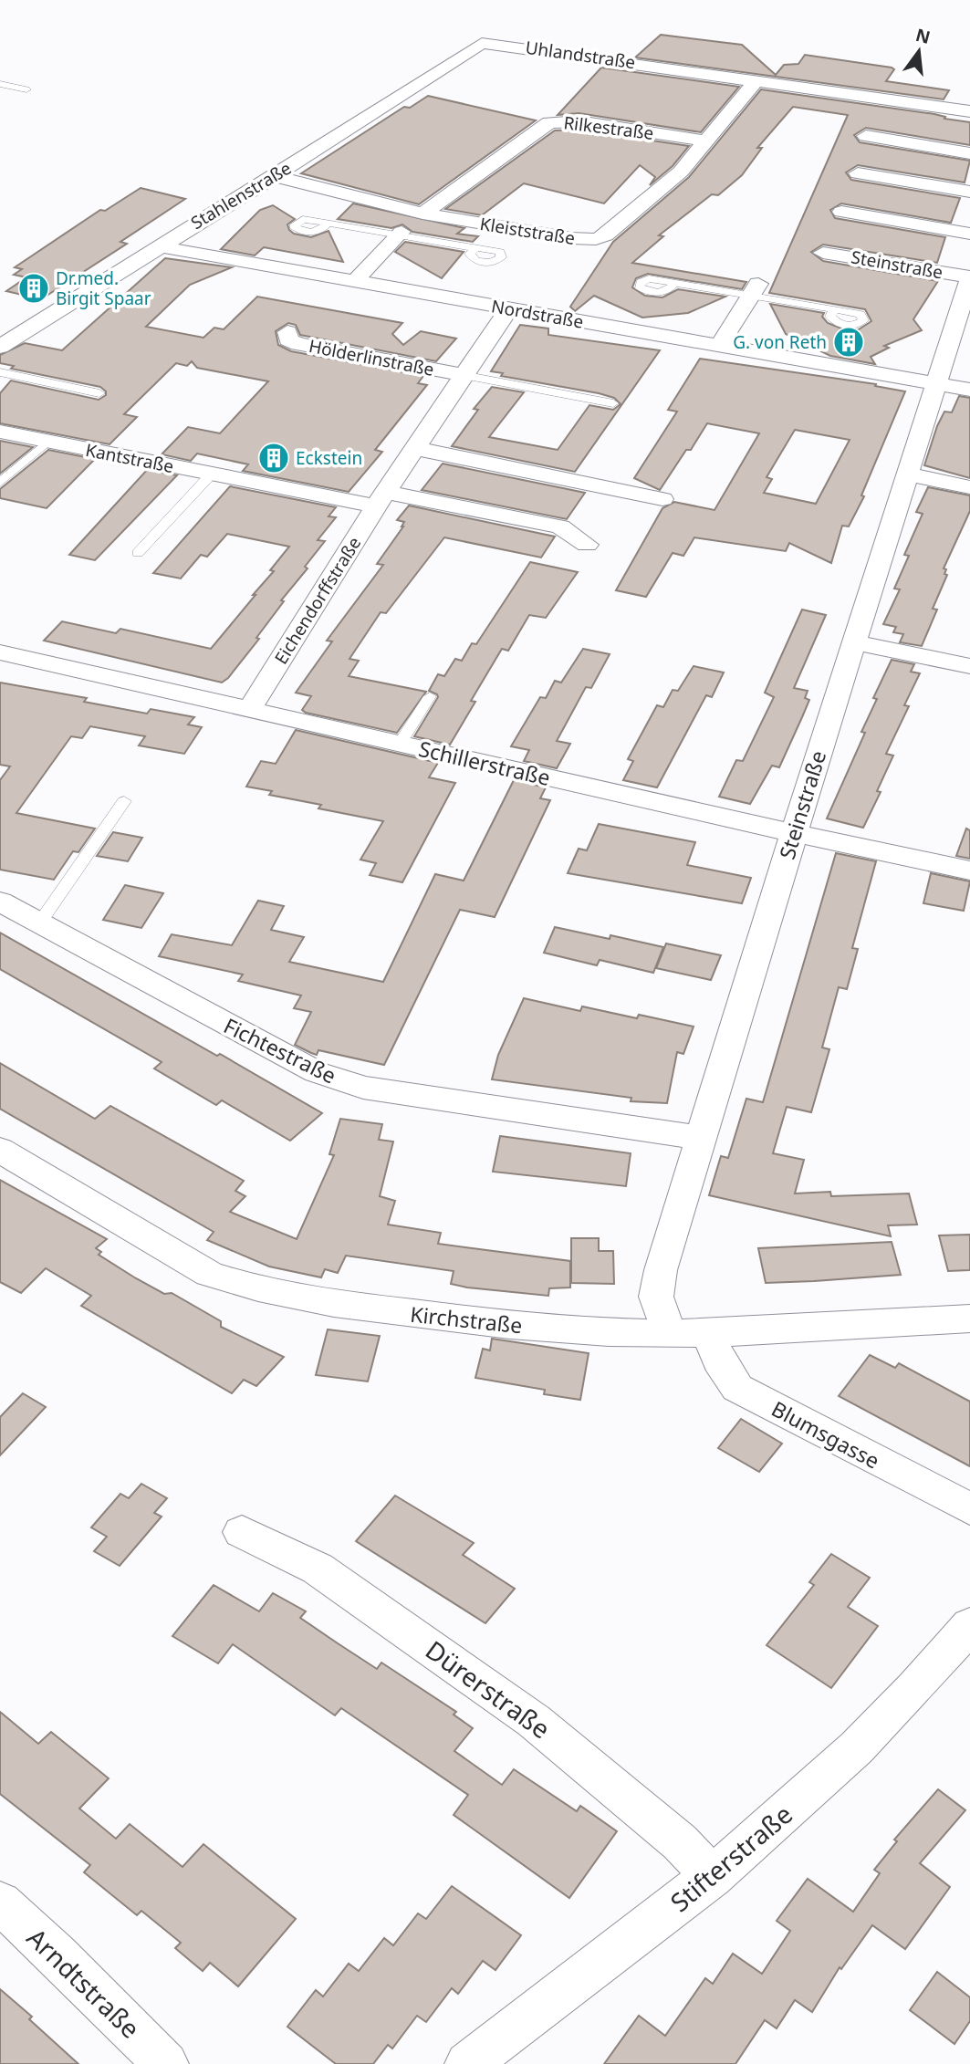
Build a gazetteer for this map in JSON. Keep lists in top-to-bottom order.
{
  "streets": {
    "street": [
      "Uhlandstraße",
      "Rilkestraße",
      "Stahlenstraße",
      "Kleiststraße",
      "Steinstraße",
      "Nordstraße",
      "Hölderlinstraße",
      "Kantstraße",
      "Eichendorffstraße",
      "Schillerstraße",
      "Fichtestraße",
      "Kirchstraße",
      "Blumsgasse",
      "Dürerstraße",
      "Stifterstraße",
      "Arndtstraße"
    ]
  },
  "crossings": [
    ["Uhlandstraße", "Stahlenstraße"],
    ["Uhlandstraße", "Kleiststraße"],
    ["Rilkestraße", "Kleiststraße"],
    ["Stahlenstraße", "Kleiststraße"],
    ["Stahlenstraße", "Nordstraße"],
    ["Steinstraße", "Nordstraße"],
    ["Steinstraße", "Schillerstraße"],
    ["Steinstraße", "Fichtestraße"],
    ["Steinstraße", "Kirchstraße"],
    ["Nordstraße", "Eichendorffstraße"],
    ["Hölderlinstraße", "Eichendorffstraße"],
    ["Kantstraße", "Eichendorffstraße"],
    ["Eichendorffstraße", "Schillerstraße"],
    ["Kirchstraße", "Blumsgasse"],
    ["Dürerstraße", "Stifterstraße"]
  ],
  "places": {
    "building": ["Dr.med. Birgit Spaar", "G. von Reth", "Eckstein"]
  },
  "north": "top"
}
